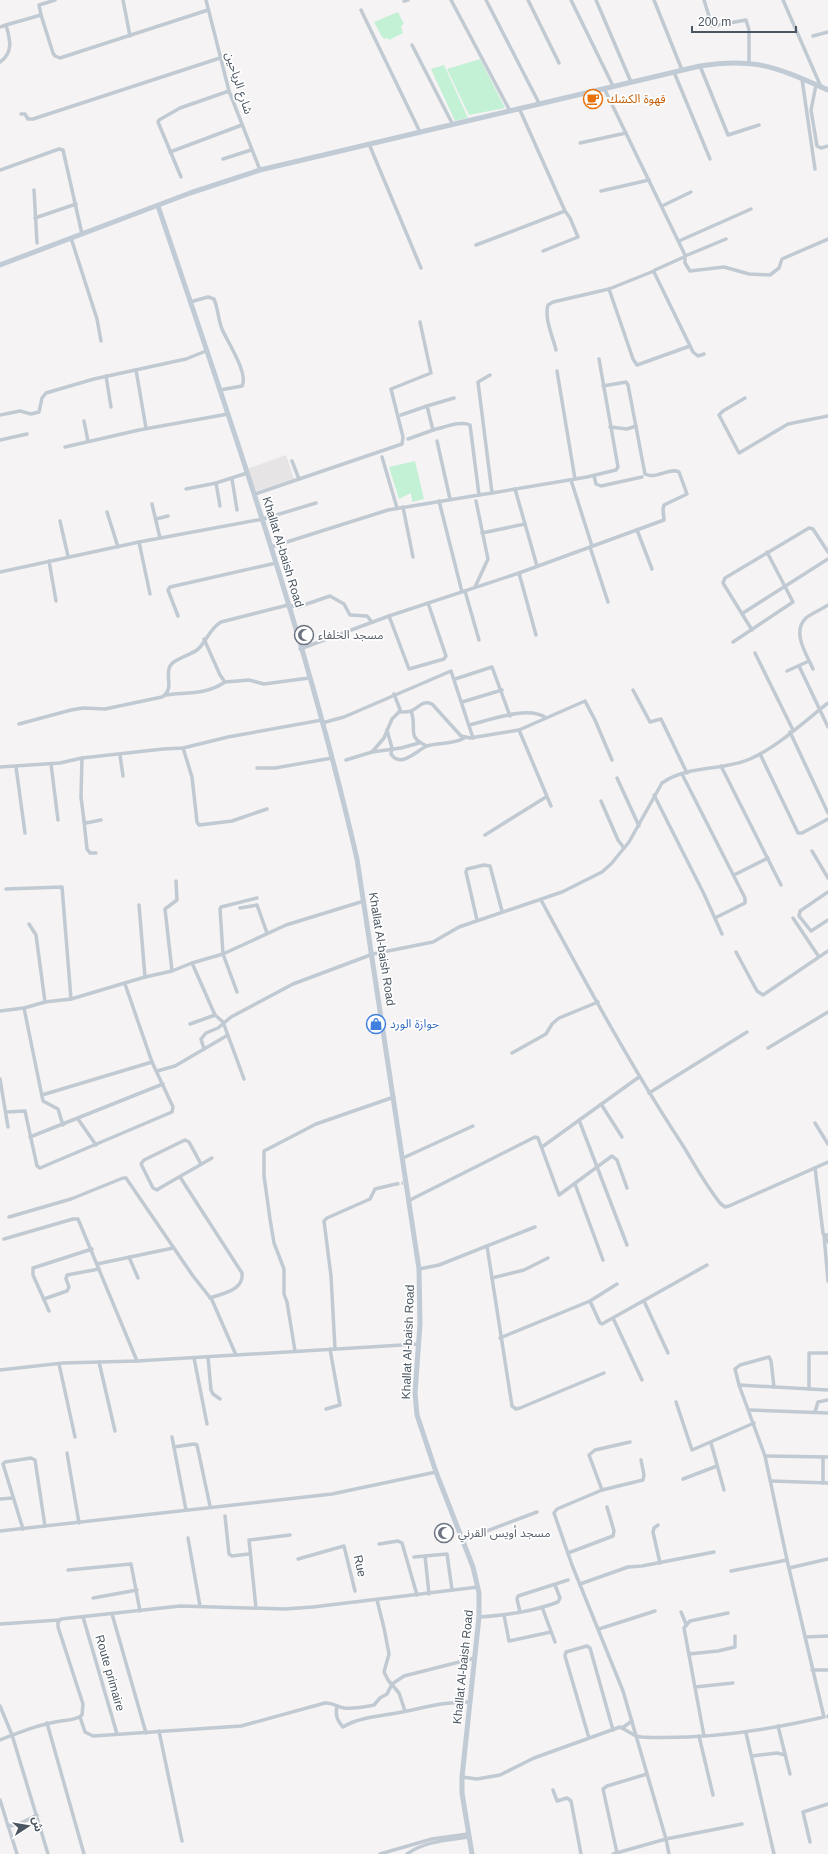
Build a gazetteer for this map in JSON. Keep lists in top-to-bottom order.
{
  "streets": {
    "street": [
      "شارع الرياحين",
      "Khallat Al-baish Road",
      "Rue",
      "Route primaire"
    ]
  },
  "places": {
    "cafe": ["قهوة الكشك"],
    "mosque": ["مسجد الخلفاء", "مسجد أويس القرني"],
    "shop": ["حوازة الورد"]
  },
  "scale_bar": "200 m",
  "north": "right"
}
